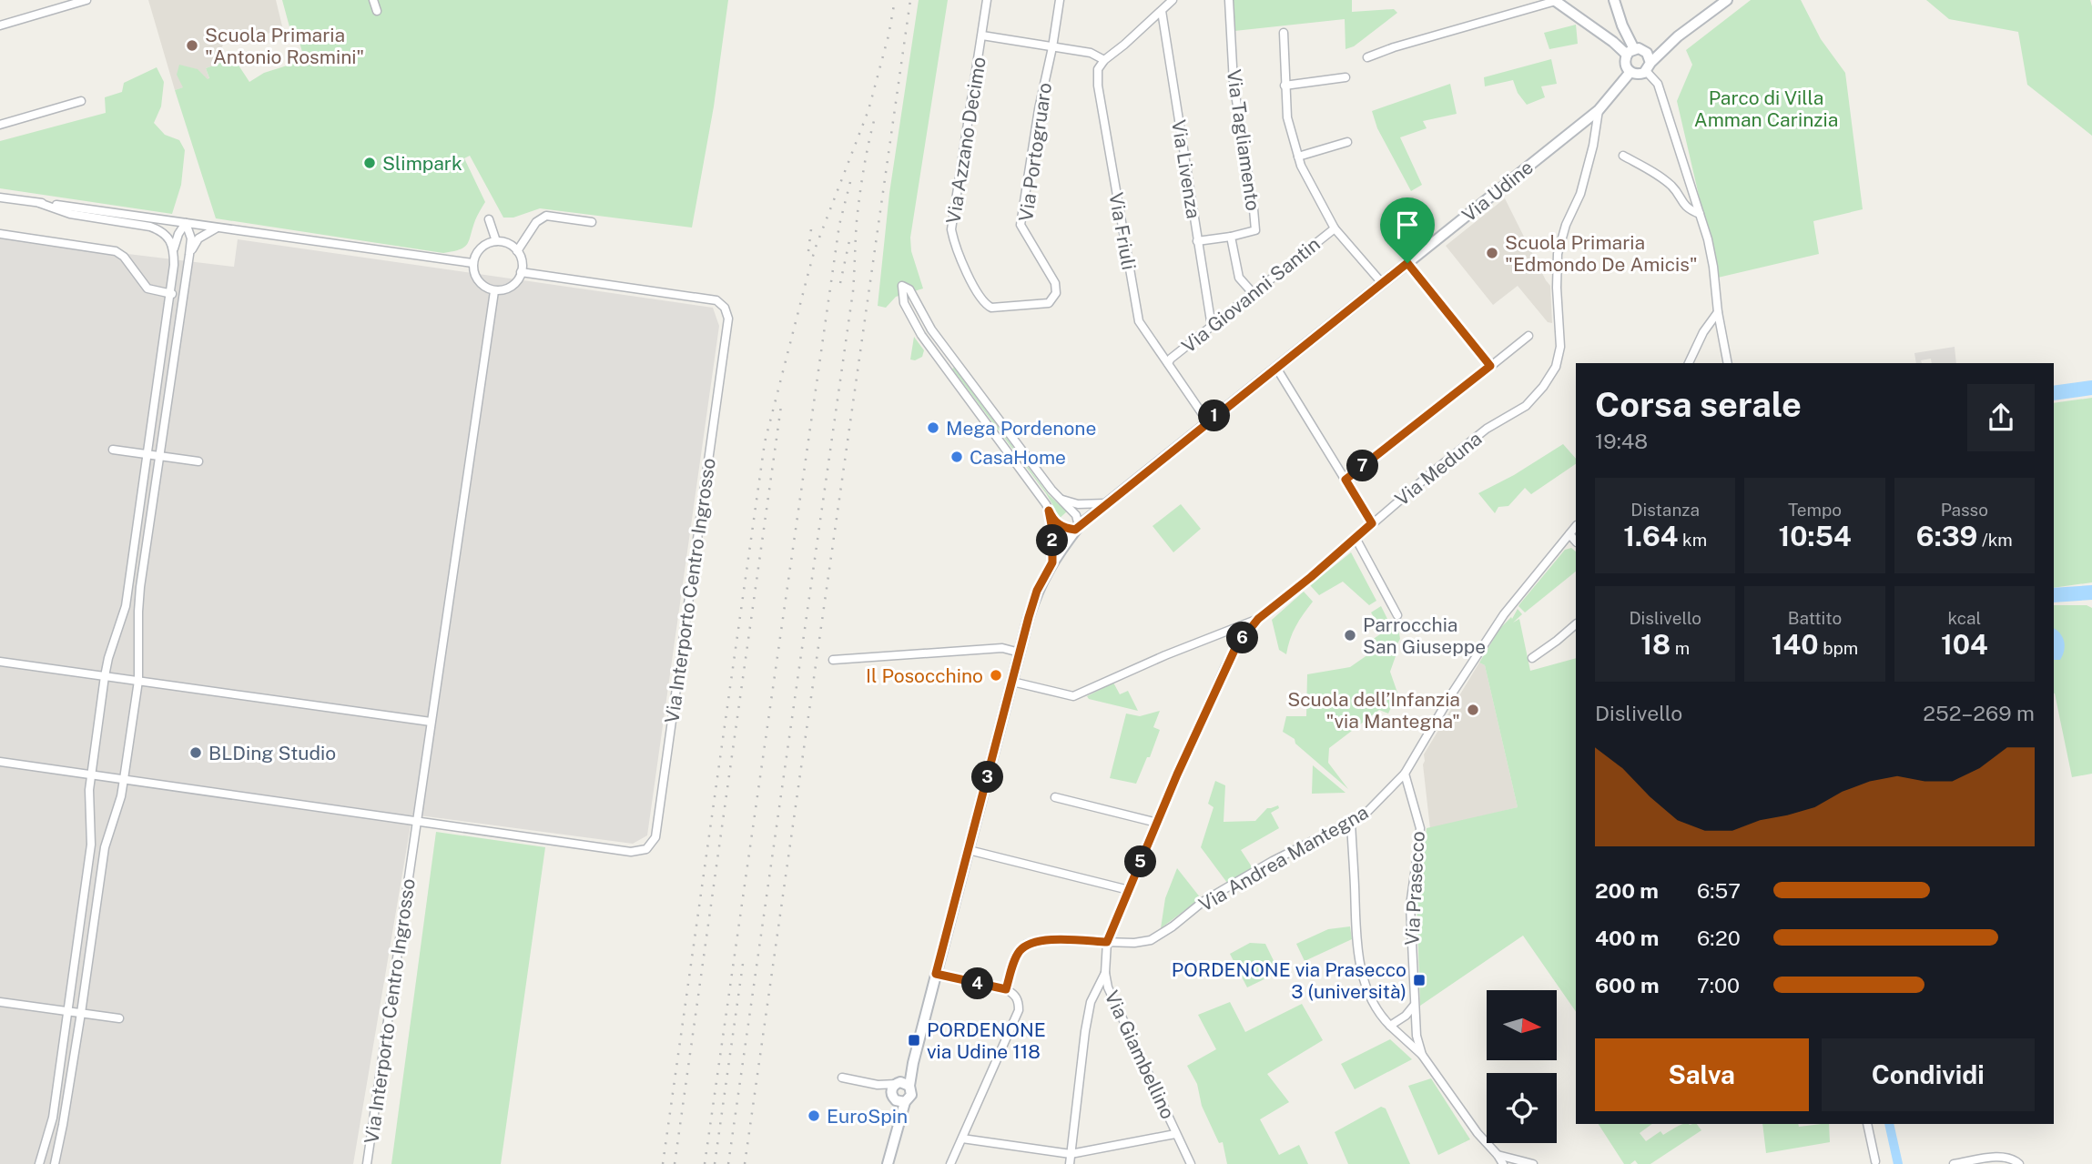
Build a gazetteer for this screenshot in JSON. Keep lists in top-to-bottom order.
{
  "streets": {
    "main road": ["Via Udine"],
    "street": [
      "Via Azzano Decimo",
      "Via Tagliamento",
      "Via Portogruaro",
      "Via Livenza",
      "Via Friuli",
      "Via Giovanni Santin",
      "Via Meduna",
      "Via Interporto Centro Ingrosso",
      "Via Andrea Mantegna",
      "Via Prasecco",
      "Via Giambellino"
    ]
  },
  "crossings": [
    ["Via Azzano Decimo", "Via Portogruaro"],
    ["Via Tagliamento", "Via Giovanni Santin"],
    ["Via Livenza", "Via Giovanni Santin"],
    ["Via Udine", "Via Friuli"],
    ["Via Udine", "Via Meduna"],
    ["Via Friuli", "Via Giovanni Santin"],
    ["Via Meduna", "Via Giambellino"],
    ["Via Andrea Mantegna", "Via Prasecco"],
    ["Via Andrea Mantegna", "Via Giambellino"]
  ],
  "parks": ["Parco di Villa Amman Carinzia"],
  "places": {
    "other": [
      "Scuola Primaria \"Antonio Rosmini\"",
      "Slimpark",
      "Scuola Primaria \"Edmondo De Amicis\"",
      "Mega Pordenone",
      "CasaHome",
      "Parrocchia San Giuseppe",
      "Il Posocchino",
      "Scuola dell’Infanzia \"via Mantegna\"",
      "BLDing Studio",
      "EuroSpin"
    ],
    "transit": ["PORDENONE via Prasecco 3 (università)", "PORDENONE via Udine 118"]
  },
  "north": "right",
  "page": {
    "heading": ["Corsa serale", "19:48"],
    "pins": [
      "1",
      "7",
      "2",
      "6",
      "3",
      "5",
      "4"
    ],
    "stats": [
      ["Distanza", "1.64 km"],
      ["Tempo", "10:54"],
      ["Passo", "6:39 /km"],
      ["Dislivello", "18 m"],
      ["Battito", "140 bpm"],
      ["kcal", "104"]
    ],
    "chart": ["Dislivello", "252–269 m"],
    "list": [
      {
        "name": "200 m",
        "note": "6:57"
      },
      {
        "name": "400 m",
        "note": "6:20"
      },
      {
        "name": "600 m",
        "note": "7:00"
      }
    ],
    "buttons": ["Salva", "Condividi"]
  }
}
